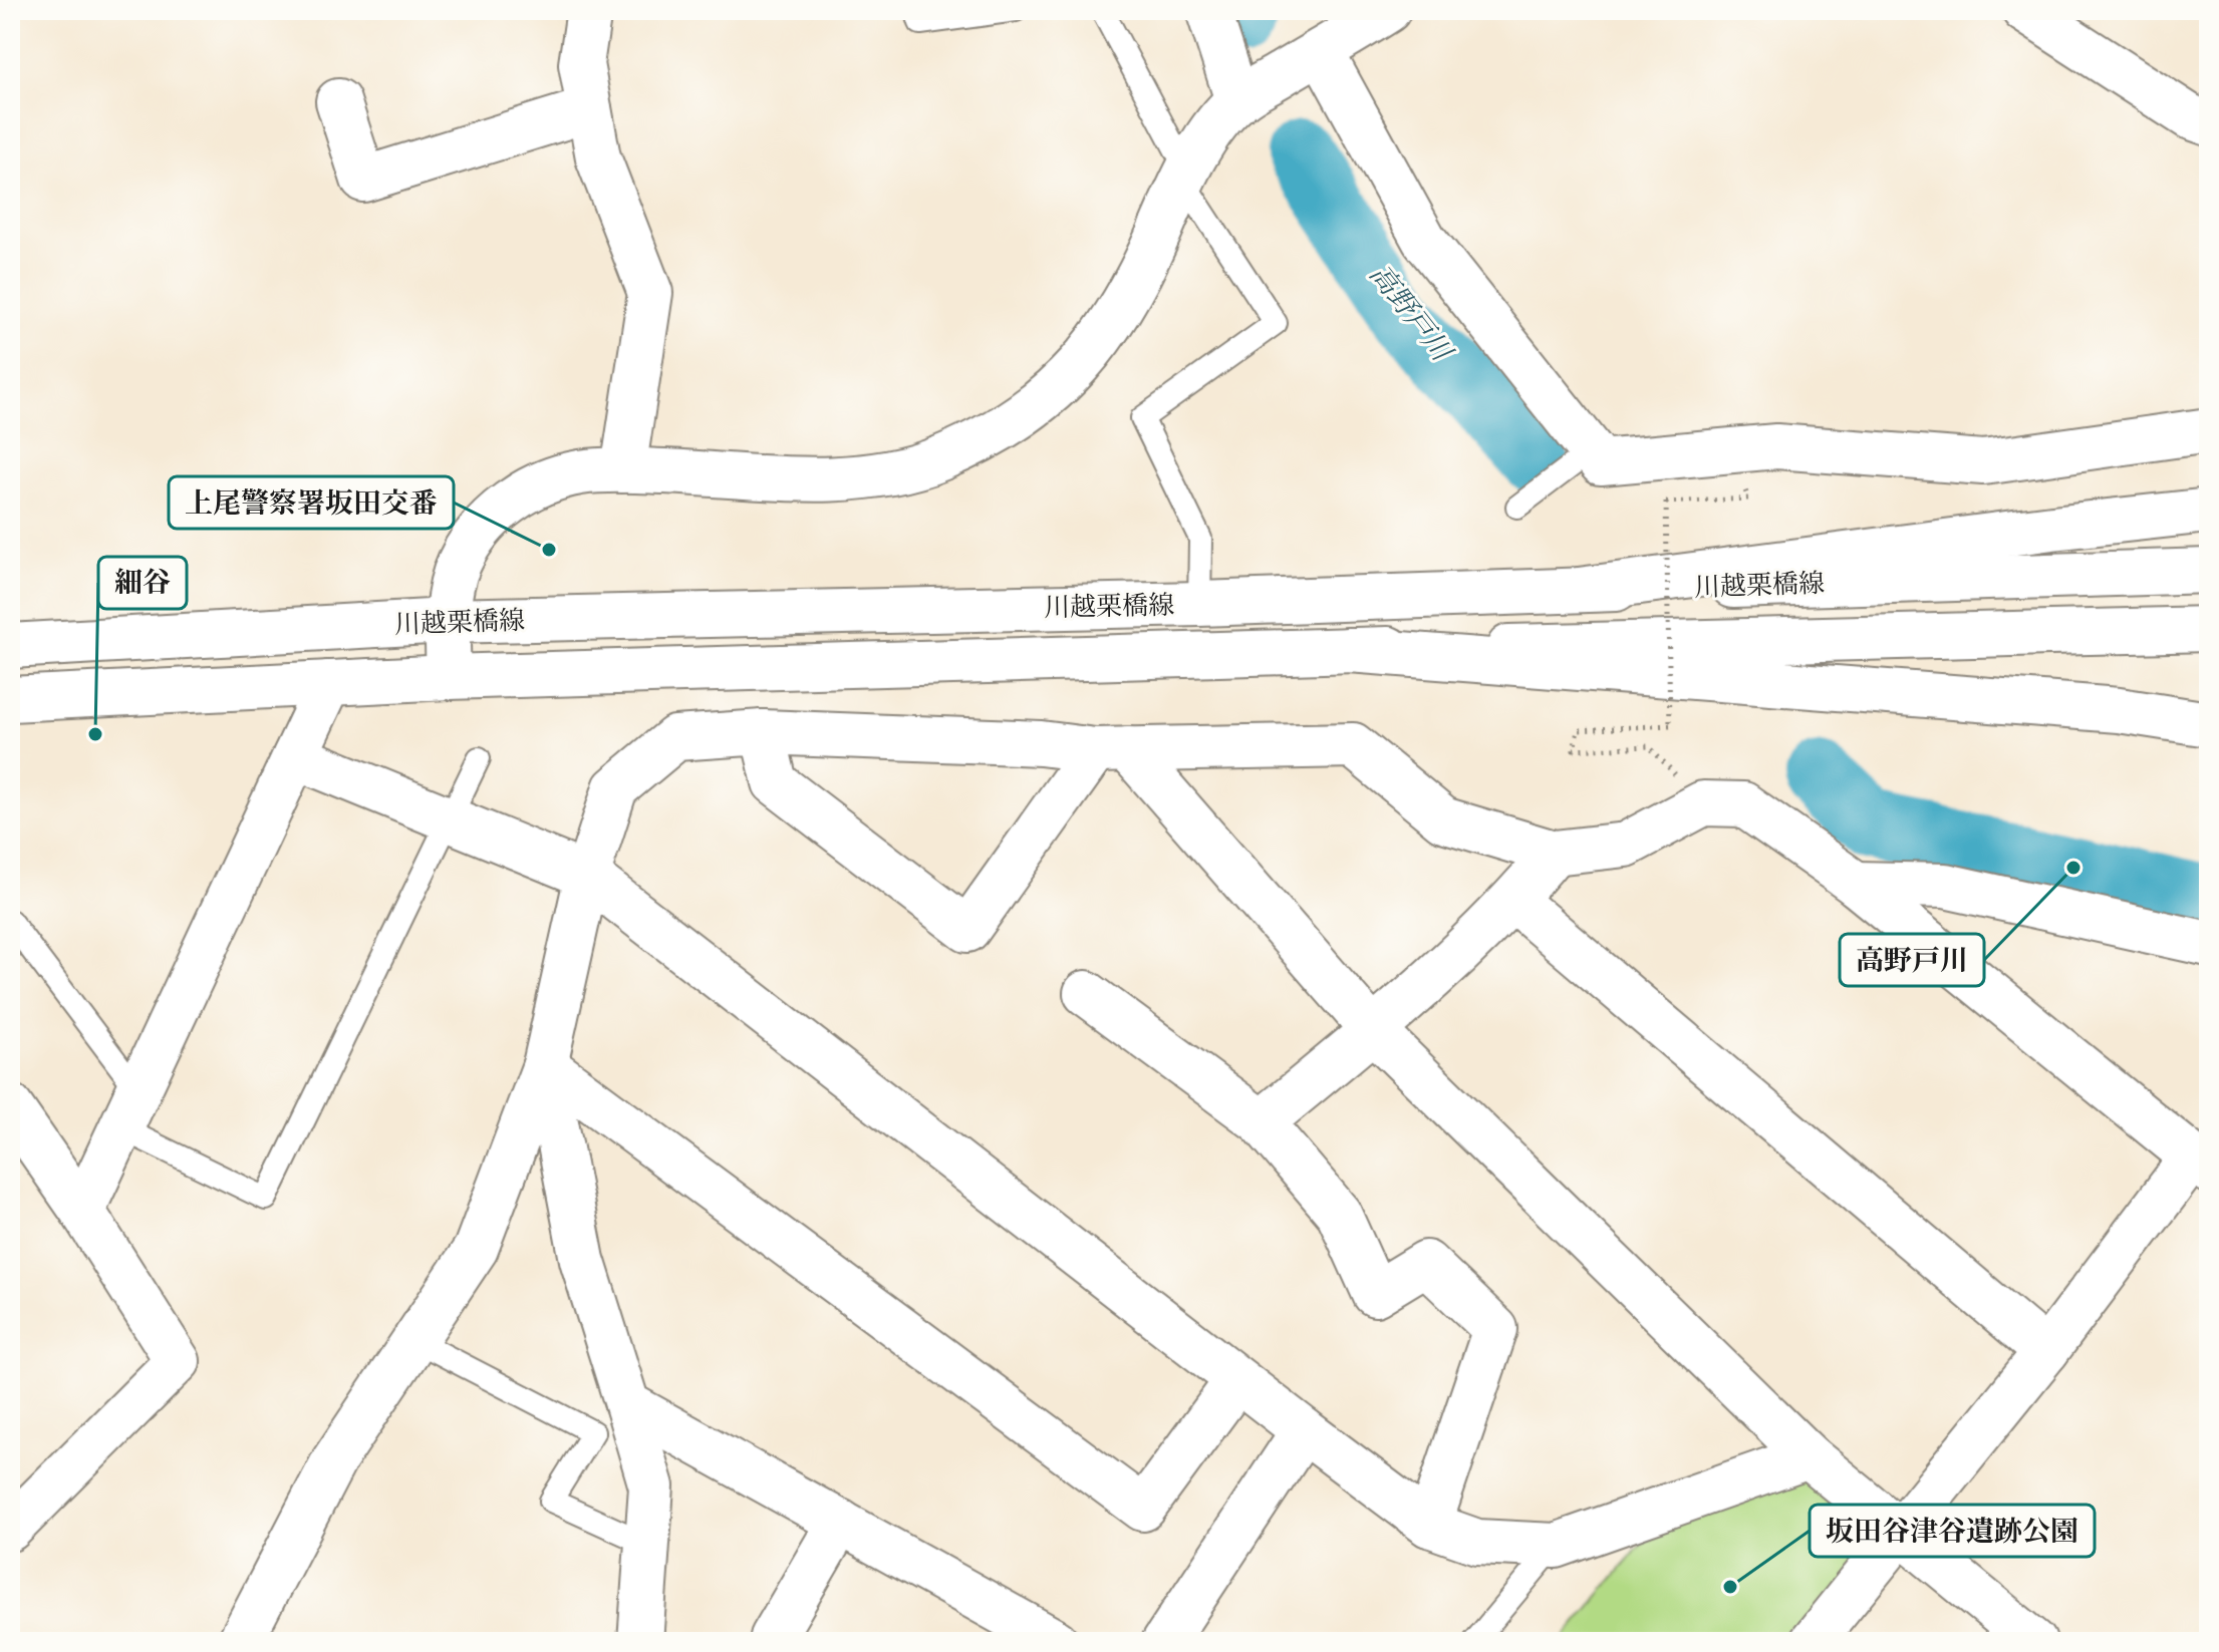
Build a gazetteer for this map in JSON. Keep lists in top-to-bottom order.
{
  "streets": {
    "main road": ["川越栗橋線"]
  },
  "water": ["高野戸川"],
  "places": [
    "上尾警察署坂田交番",
    "細谷",
    "高野戸川",
    "坂田谷津谷遺跡公園"
  ]
}
